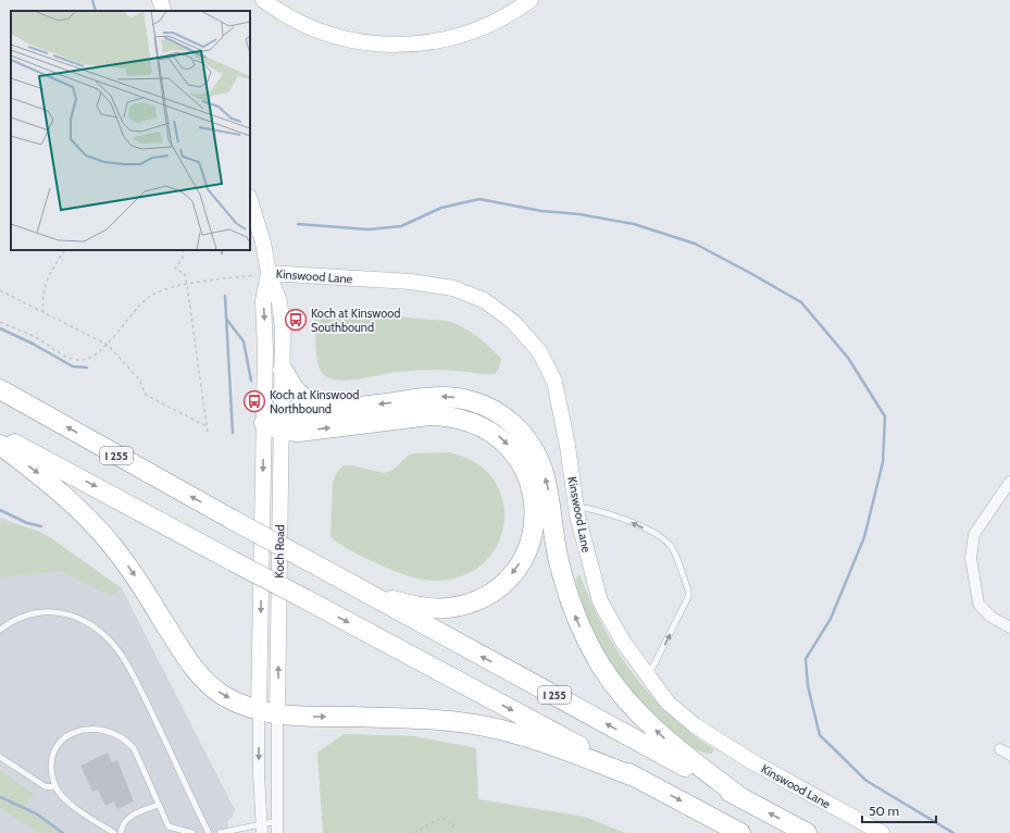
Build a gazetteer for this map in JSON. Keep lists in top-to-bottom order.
{
  "streets": {
    "highway": ["I 255"],
    "street": ["Kinswood Lane", "Koch Road"]
  },
  "crossings": [
    ["Kinswood Lane", "Koch Road"]
  ],
  "places": {
    "bus stop": ["Koch at Kinswood Southbound", "Koch at Kinswood Northbound"]
  },
  "scale_bar": "50 m"
}
